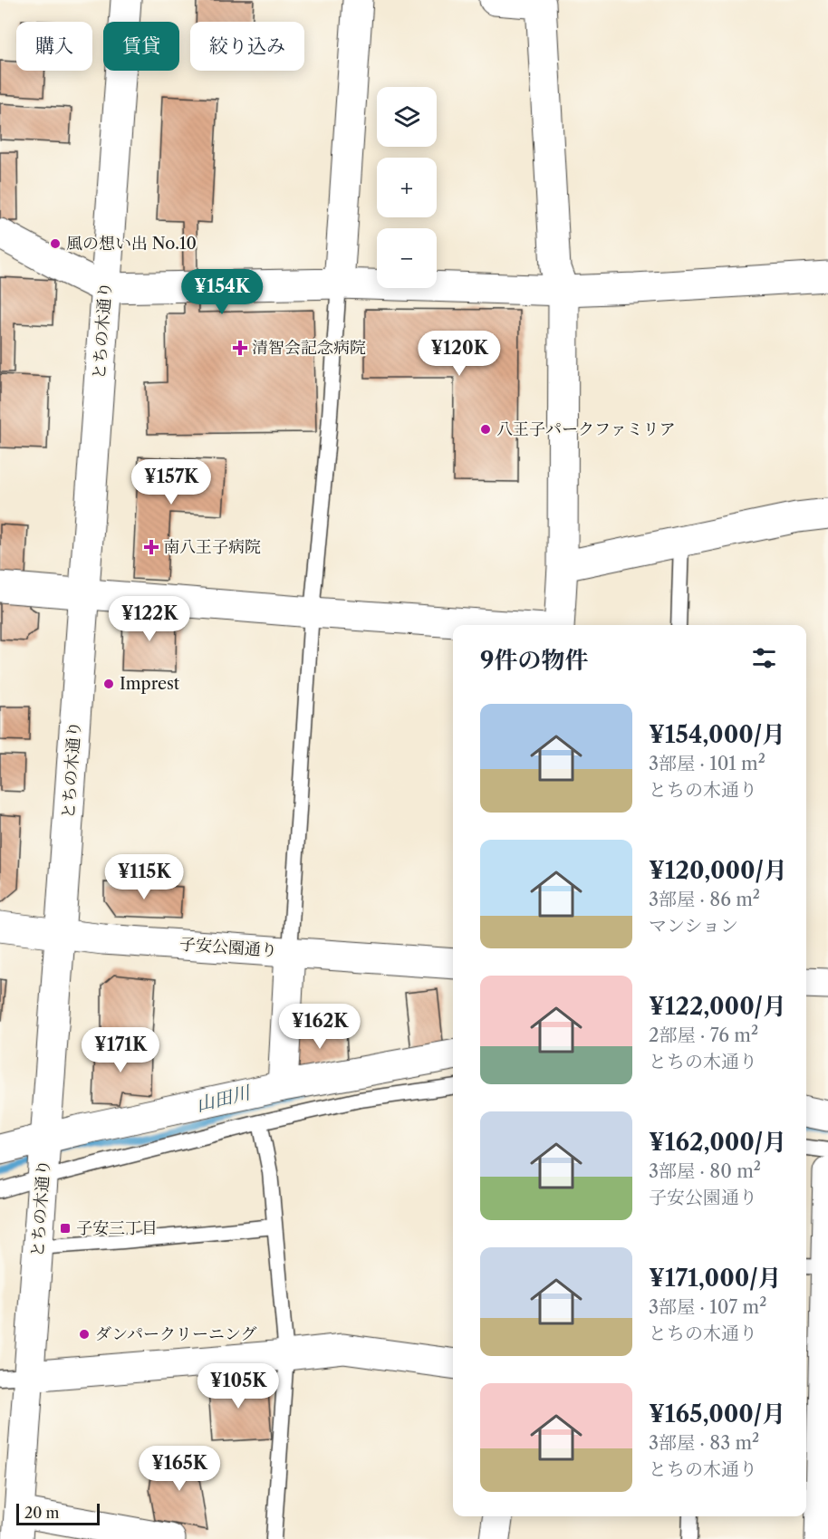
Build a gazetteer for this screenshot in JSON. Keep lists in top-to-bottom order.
{
  "streets": {
    "street": ["とちの木通り", "子安公園通り"]
  },
  "crossings": [
    ["とちの木通り", "子安公園通り"]
  ],
  "water": ["山田川"],
  "places": {
    "other": [
      "風の想い出 No.10",
      "八王子パークファミリア",
      "Imprest",
      "ダンパークリーニング"
    ],
    "health": ["清智会記念病院", "南八王子病院"],
    "transit": ["子安三丁目"]
  },
  "scale_bar": "20 m",
  "page": {
    "chip": ["購入", "賃貸", "絞り込み"],
    "map_buttons": ["+", "−"],
    "price": [
      "¥154K",
      "¥120K",
      "¥157K",
      "¥122K",
      "¥115K",
      "¥162K",
      "¥171K",
      "¥105K",
      "¥165K"
    ],
    "heading": "9件の物件",
    "list": [
      {
        "name": "¥154,000/月",
        "note": "3部屋 · 101 m² · とちの木通り"
      },
      {
        "name": "¥120,000/月",
        "note": "3部屋 · 86 m² · マンション"
      },
      {
        "name": "¥122,000/月",
        "note": "2部屋 · 76 m² · とちの木通り"
      },
      {
        "name": "¥162,000/月",
        "note": "3部屋 · 80 m² · 子安公園通り"
      },
      {
        "name": "¥171,000/月",
        "note": "3部屋 · 107 m² · とちの木通り"
      },
      {
        "name": "¥165,000/月",
        "note": "3部屋 · 83 m² · とちの木通り"
      }
    ],
    "scale": "20 m"
  }
}
